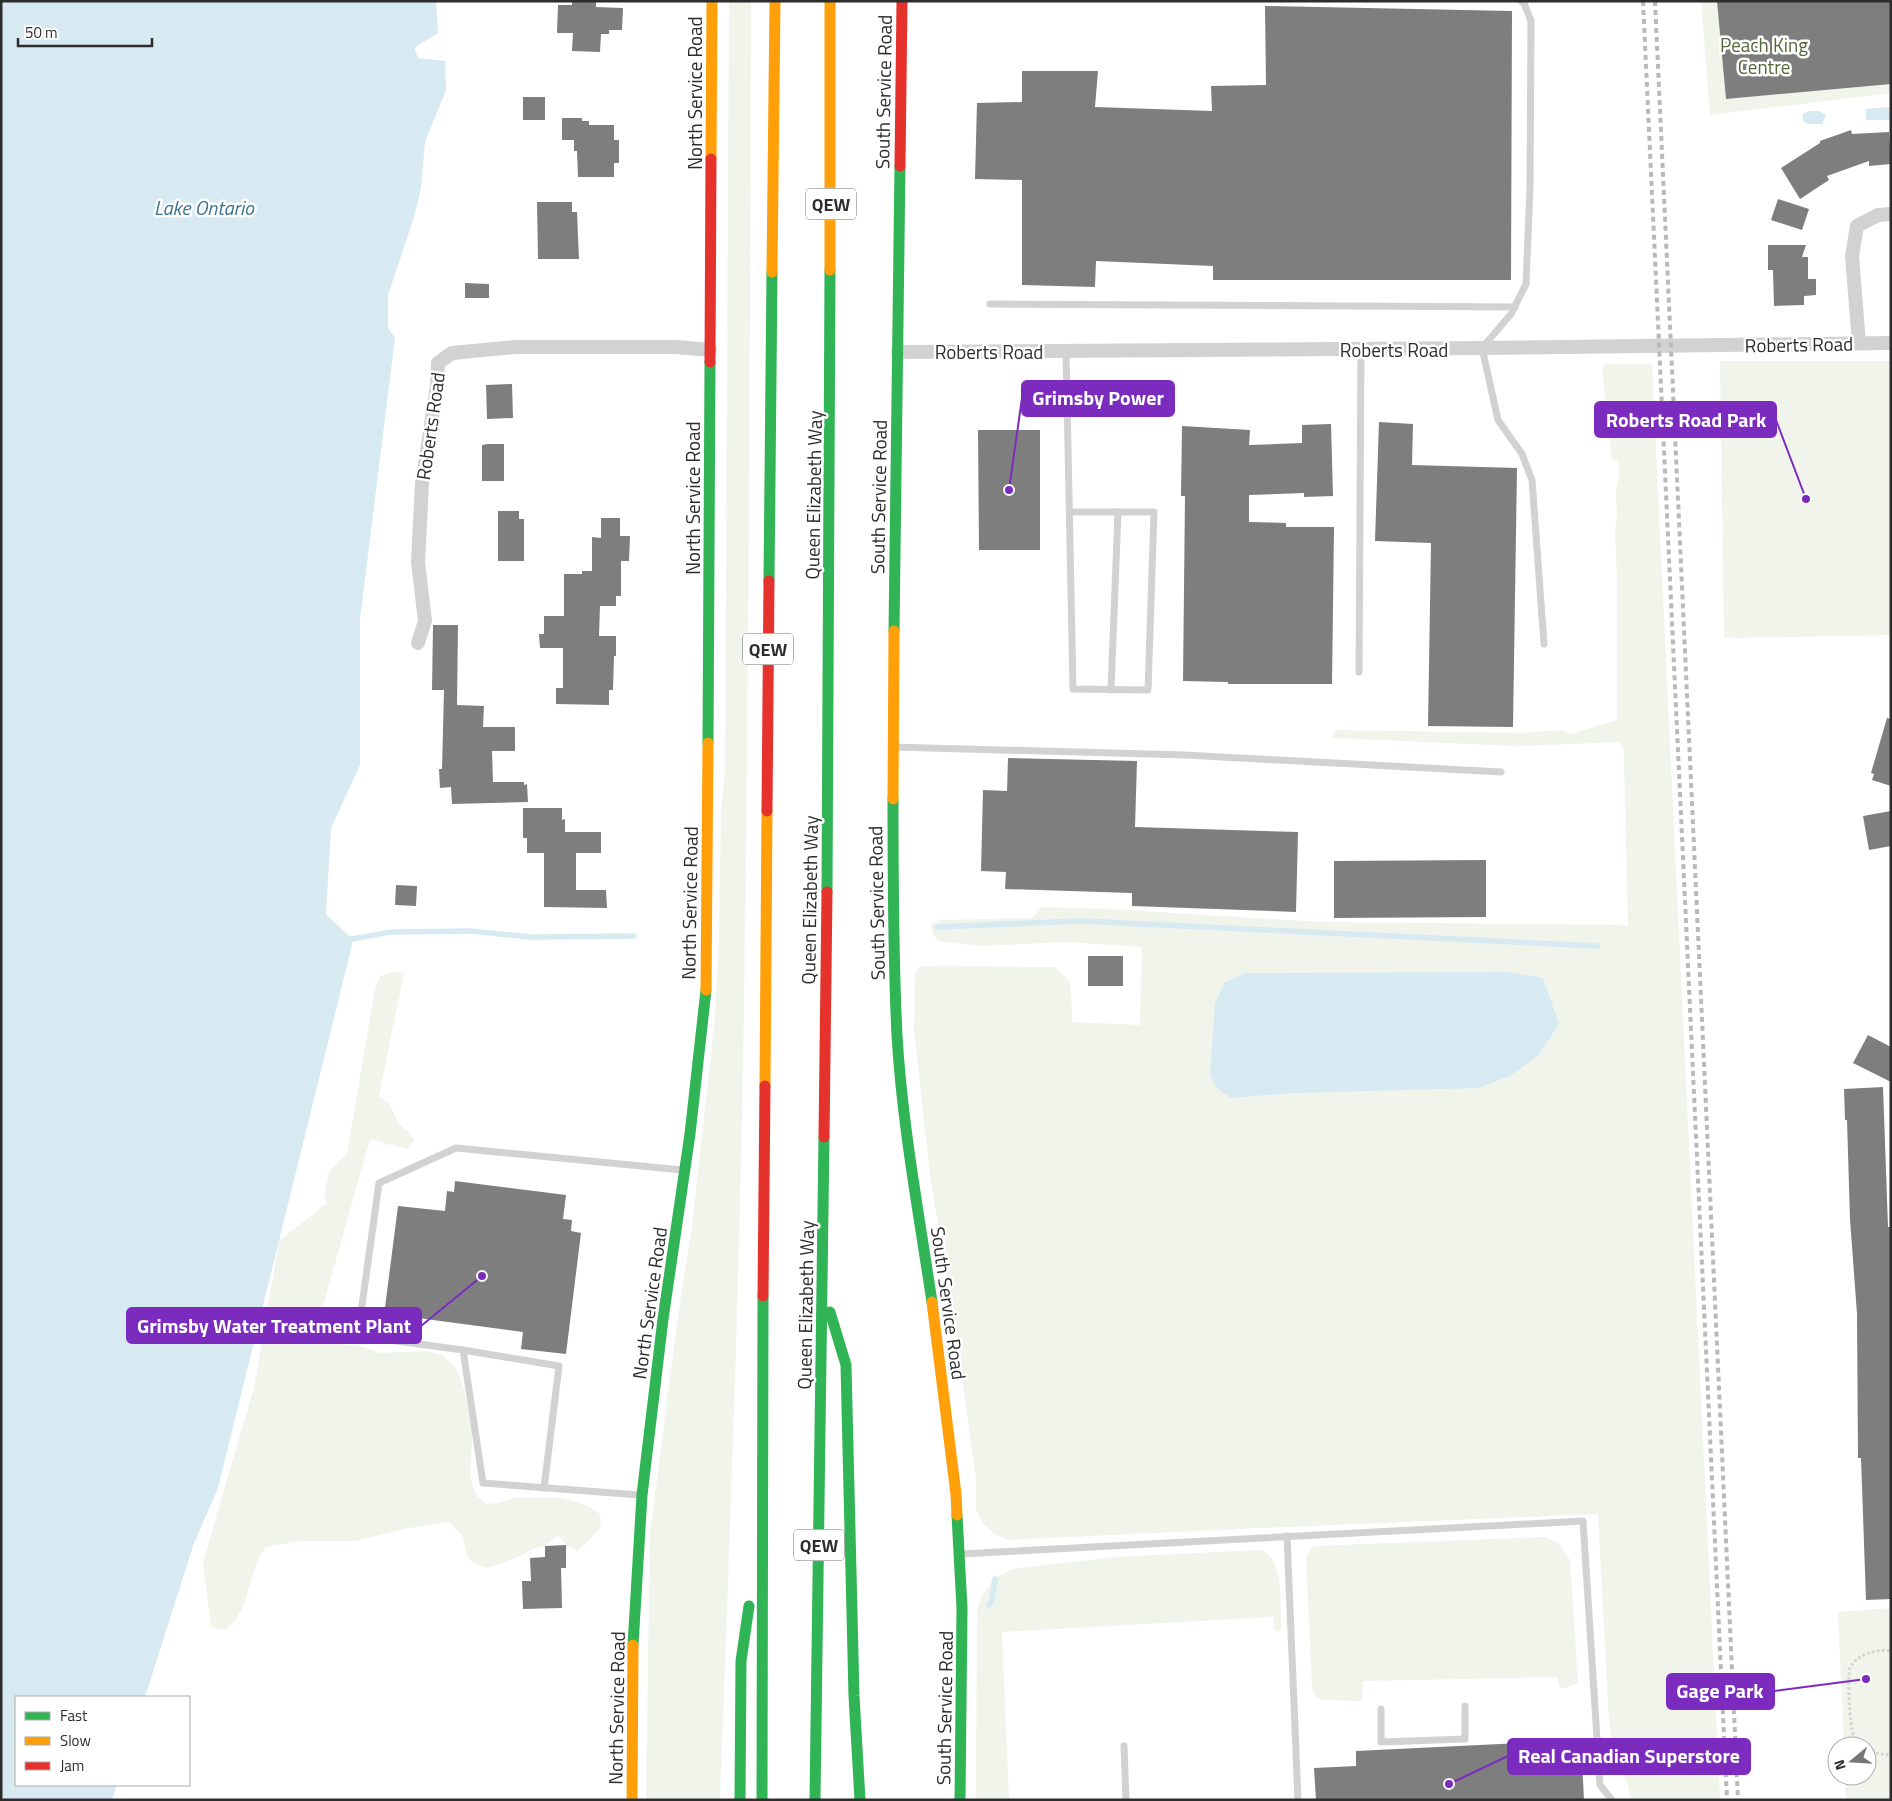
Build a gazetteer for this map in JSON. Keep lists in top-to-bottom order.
{
  "streets": {
    "main road": [
      "South Service Road",
      "North Service Road",
      "QEW",
      "Queen Elizabeth Way"
    ],
    "street": ["Roberts Road"]
  },
  "crossings": [
    ["South Service Road", "Roberts Road"],
    ["North Service Road", "Roberts Road"]
  ],
  "water": ["Lake Ontario"],
  "parks": ["Peach King Centre"],
  "places": [
    "Grimsby Power",
    "Roberts Road Park",
    "Grimsby Water Treatment Plant",
    "Gage Park",
    "Real Canadian Superstore"
  ],
  "legend": ["Fast", "Slow", "Jam"],
  "scale_bar": "50 m",
  "north": "left"
}
